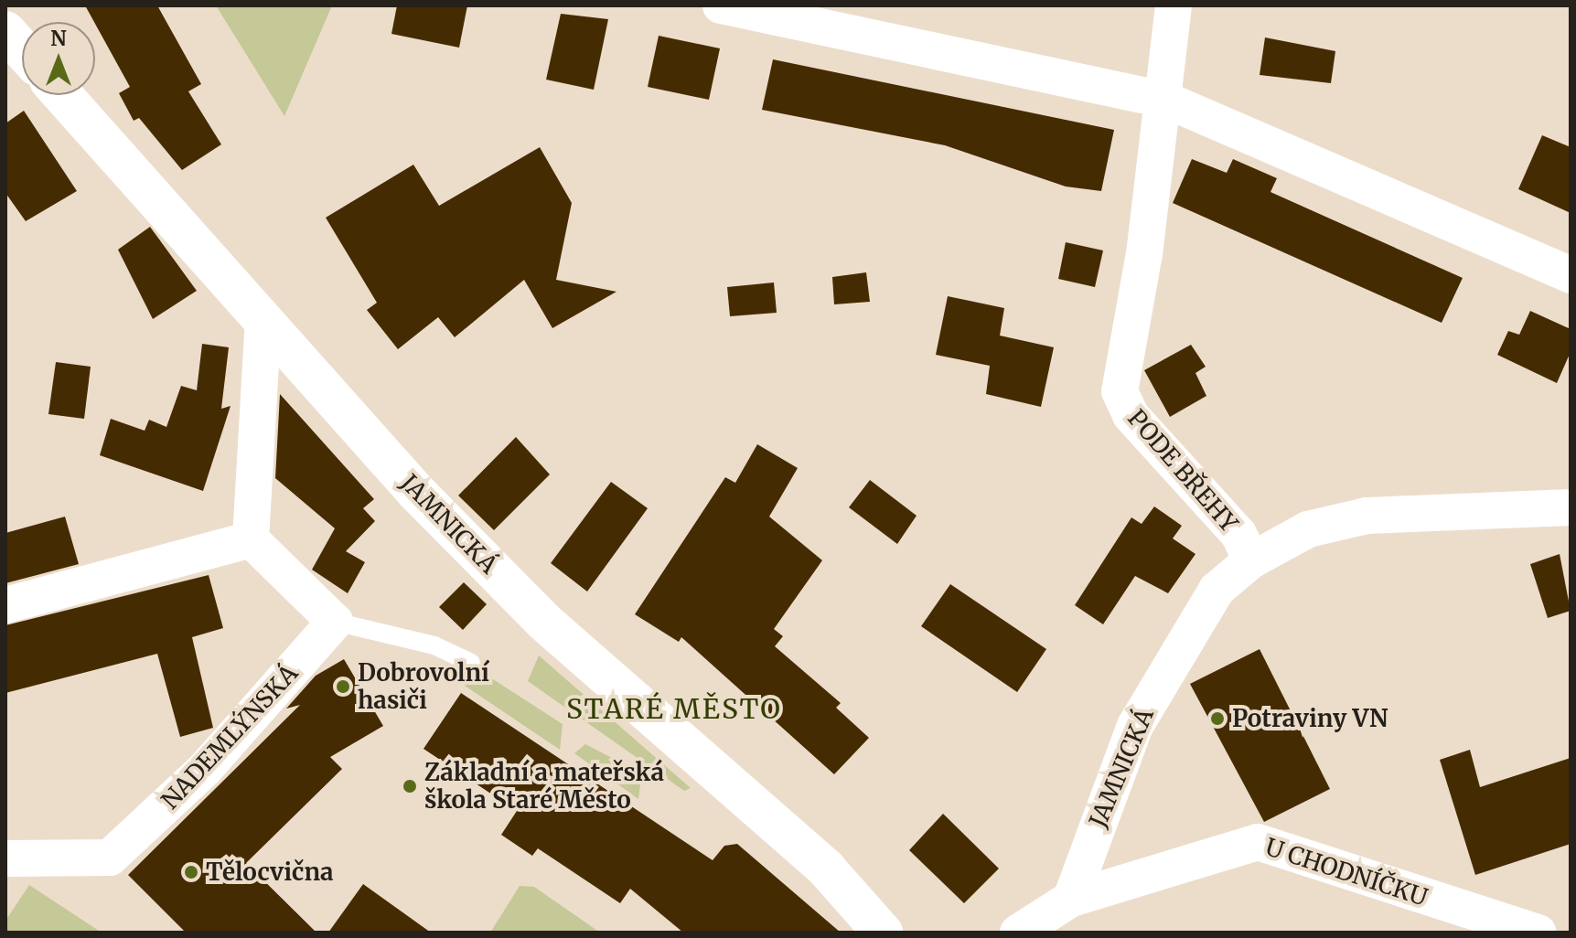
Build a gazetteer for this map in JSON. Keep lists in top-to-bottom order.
{
  "streets": {
    "main road": ["JAMNICKÁ"],
    "street": ["PODE BŘEHY", "NADEMLÝNSKÁ", "U CHODNÍČKU"]
  },
  "crossings": [
    ["PODE BŘEHY", "JAMNICKÁ"],
    ["JAMNICKÁ", "U CHODNÍČKU"]
  ],
  "districts": ["STARÉ MĚSTO"],
  "places": [
    "Dobrovolní hasiči",
    "Potraviny VN",
    "Základní a mateřská škola Staré Město",
    "Tělocvična"
  ],
  "north": "top"
}
